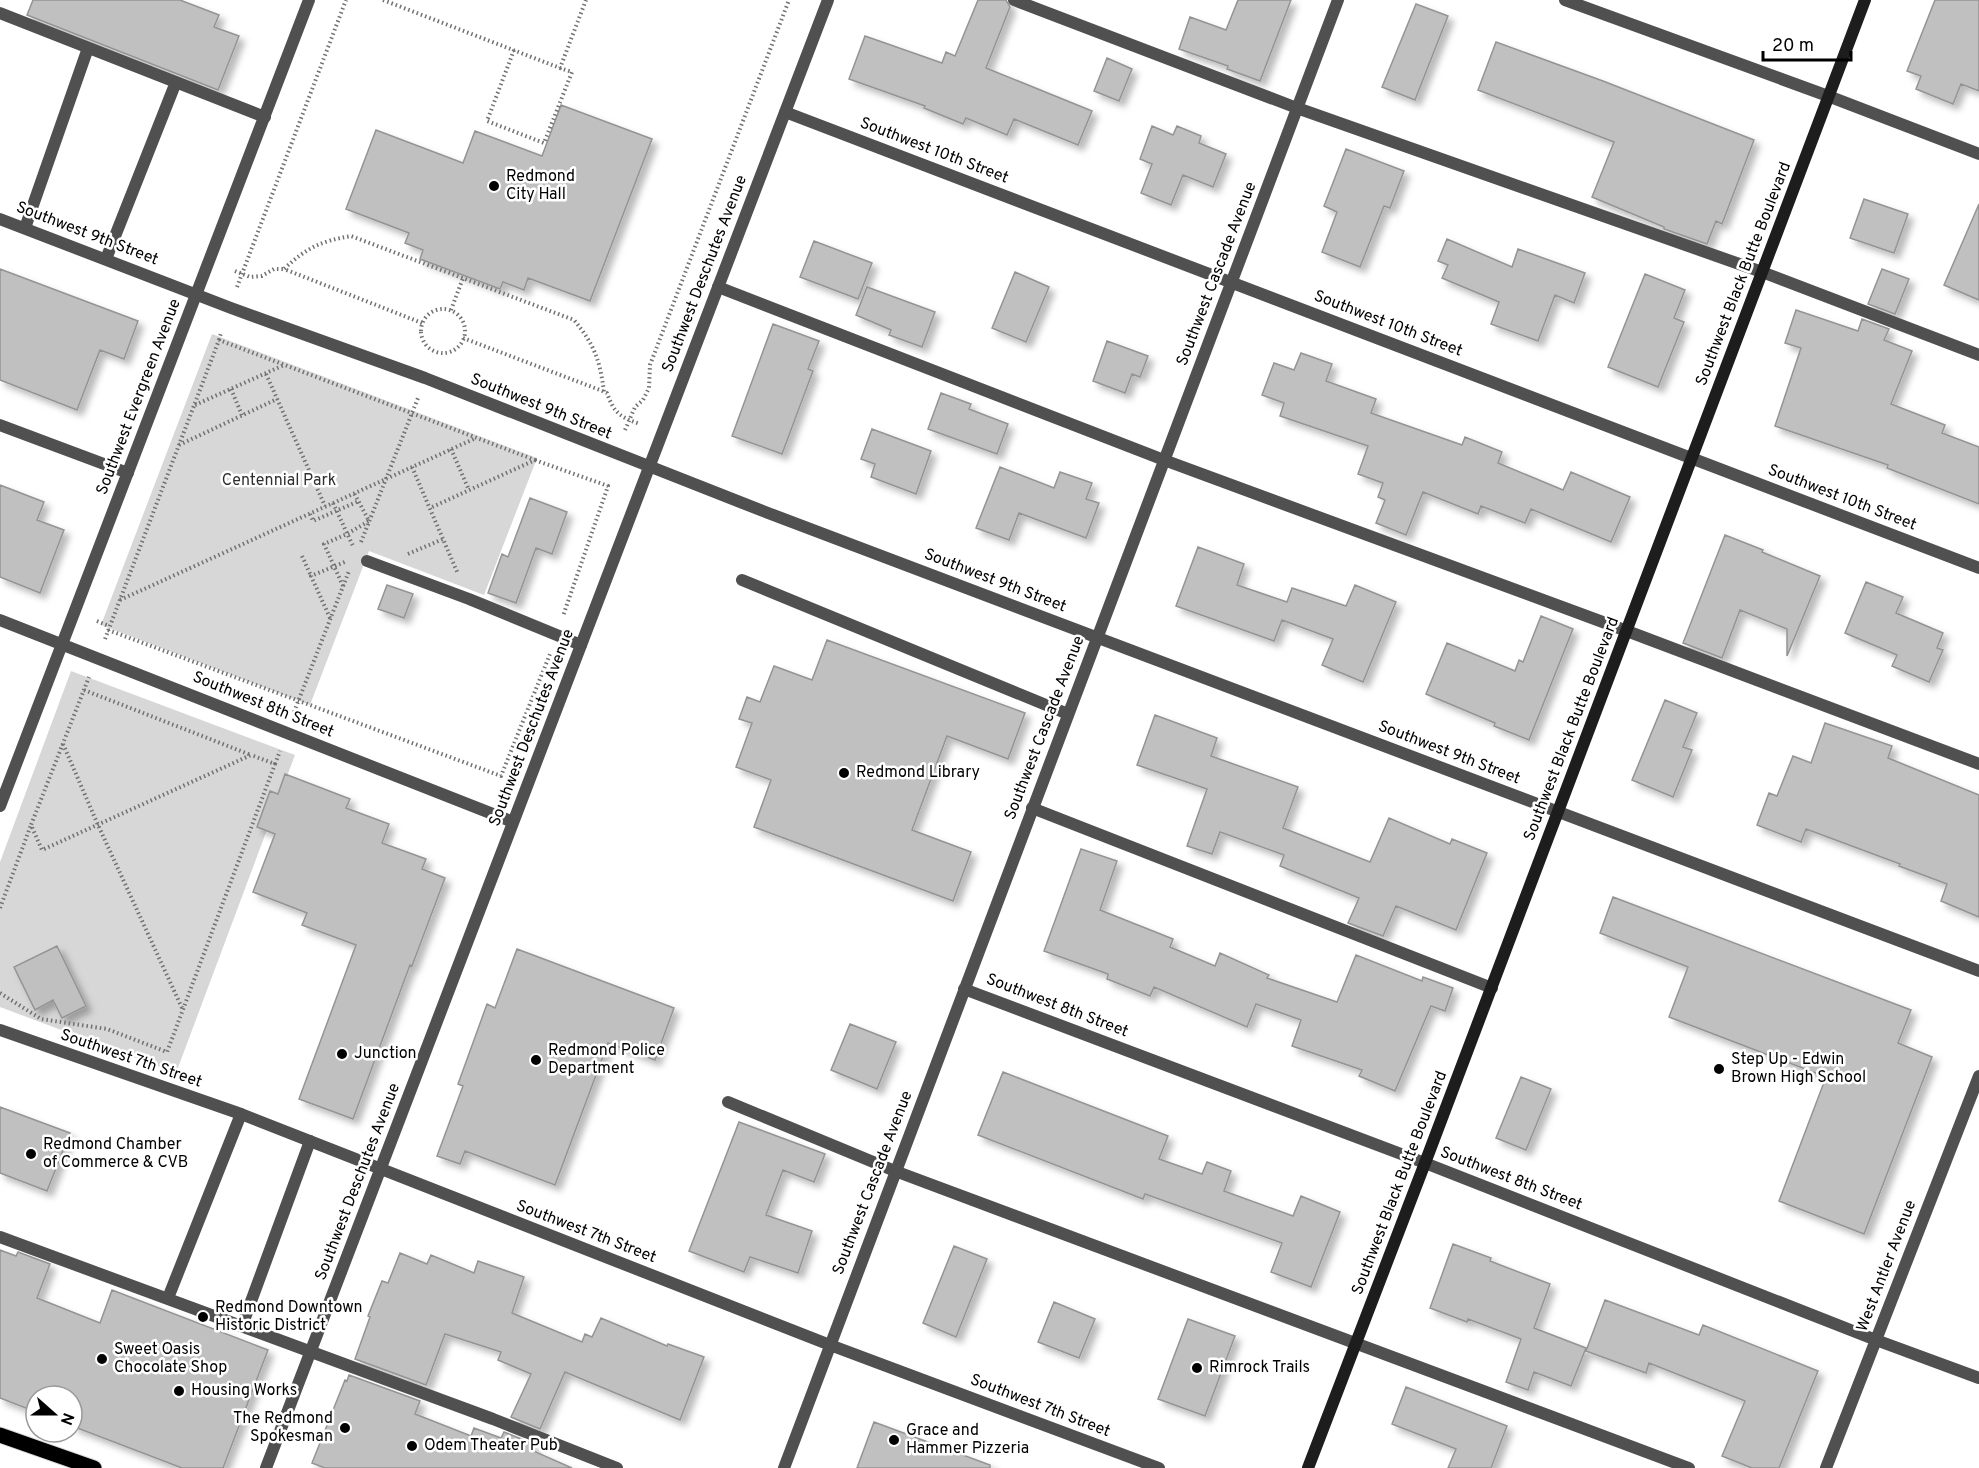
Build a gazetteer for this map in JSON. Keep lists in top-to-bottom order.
{
  "streets": {
    "street": [
      "Southwest 10th Street",
      "Southwest 9th Street",
      "Southwest Deschutes Avenue",
      "Southwest Cascade Avenue",
      "Southwest Black Butte Boulevard",
      "Southwest Evergreen Avenue",
      "Southwest 8th Street",
      "Southwest 7th Street",
      "West Antler Avenue"
    ]
  },
  "crossings": [
    ["Southwest 10th Street", "Southwest Deschutes Avenue"],
    ["Southwest 10th Street", "Southwest Cascade Avenue"],
    ["Southwest 10th Street", "Southwest Black Butte Boulevard"],
    ["Southwest 9th Street", "Southwest Deschutes Avenue"],
    ["Southwest 9th Street", "Southwest Cascade Avenue"],
    ["Southwest 9th Street", "Southwest Black Butte Boulevard"],
    ["Southwest 9th Street", "Southwest Evergreen Avenue"],
    ["Southwest Deschutes Avenue", "Southwest 8th Street"],
    ["Southwest Deschutes Avenue", "Southwest 7th Street"],
    ["Southwest Cascade Avenue", "Southwest 8th Street"],
    ["Southwest Cascade Avenue", "Southwest 7th Street"],
    ["Southwest Black Butte Boulevard", "Southwest 8th Street"],
    ["Southwest Evergreen Avenue", "Southwest 8th Street"],
    ["Southwest 8th Street", "West Antler Avenue"]
  ],
  "parks": ["Centennial Park"],
  "places": [
    "Redmond City Hall",
    "Redmond Library",
    "Junction",
    "Redmond Police Department",
    "Step Up - Edwin Brown High School",
    "Redmond Chamber of Commerce & CVB",
    "Redmond Downtown Historic District",
    "Sweet Oasis Chocolate Shop",
    "Rimrock Trails",
    "Housing Works",
    "The Redmond Spokesman",
    "Grace and Hammer Pizzeria",
    "Odem Theater Pub"
  ],
  "scale_bar": "20 m",
  "north": "right"
}
